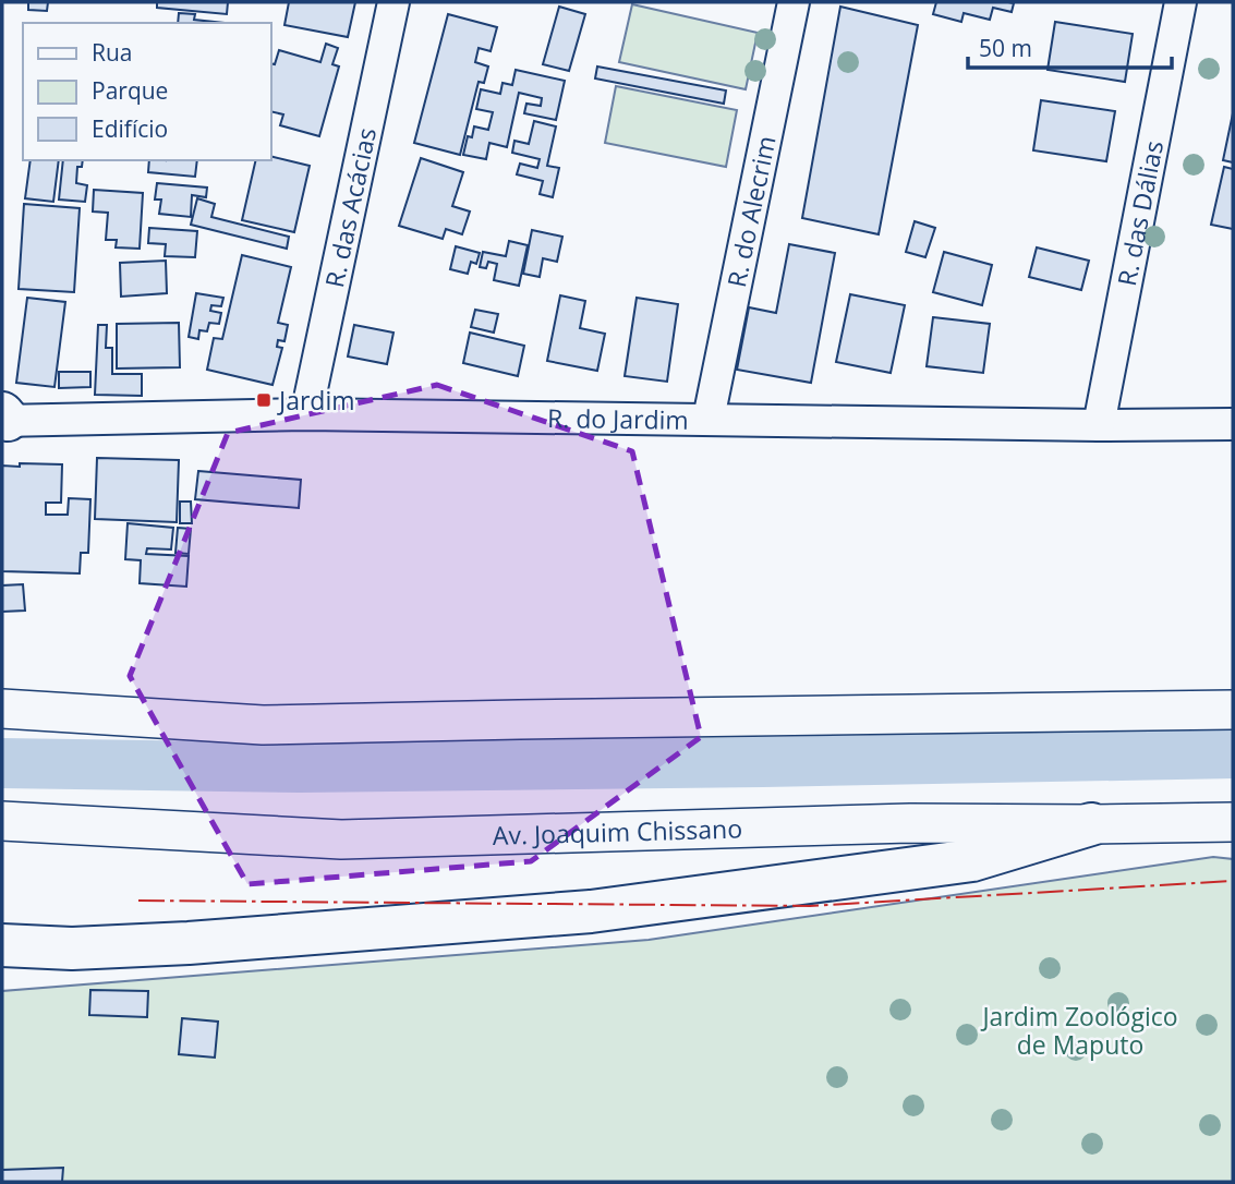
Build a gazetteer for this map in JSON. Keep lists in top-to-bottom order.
{
  "streets": {
    "main road": ["Av. Joaquim Chissano"],
    "street": [
      "R. das Acácias",
      "R. do Alecrim",
      "R. das Dálias",
      "R. do Jardim"
    ]
  },
  "crossings": [
    ["R. das Acácias", "R. do Jardim"],
    ["R. do Alecrim", "R. do Jardim"],
    ["R. das Dálias", "R. do Jardim"]
  ],
  "parks": ["Jardim Zoológico de Maputo"],
  "places": {
    "transit": ["Jardim"]
  },
  "legend": ["Rua", "Parque", "Edifício"],
  "scale_bar": "50 m"
}
